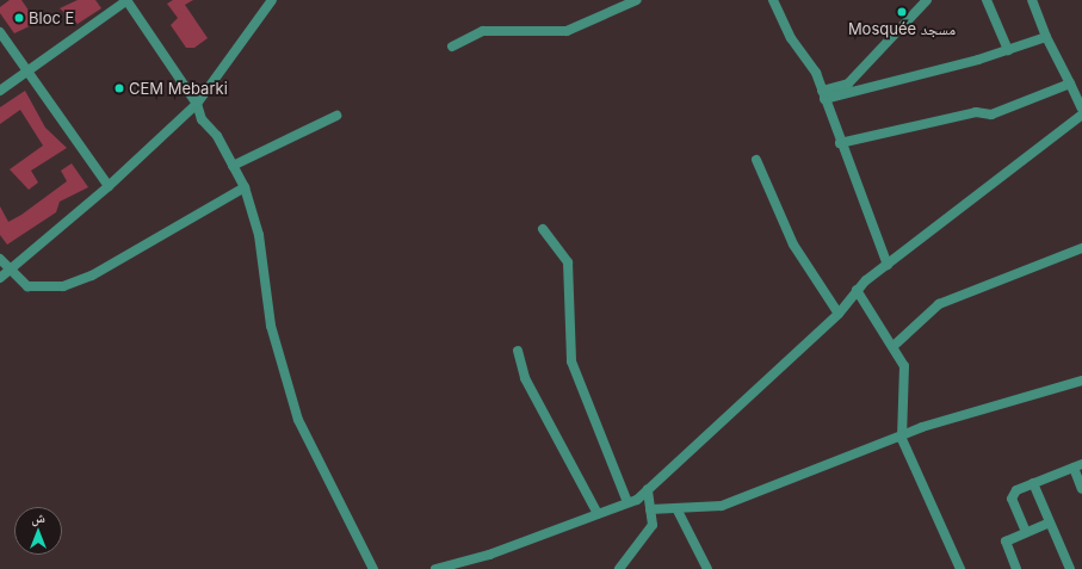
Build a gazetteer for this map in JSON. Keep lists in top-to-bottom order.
{
  "places": ["Mosquée مسجد", "Bloc E", "CEM Mebarki"],
  "north": "top"
}
